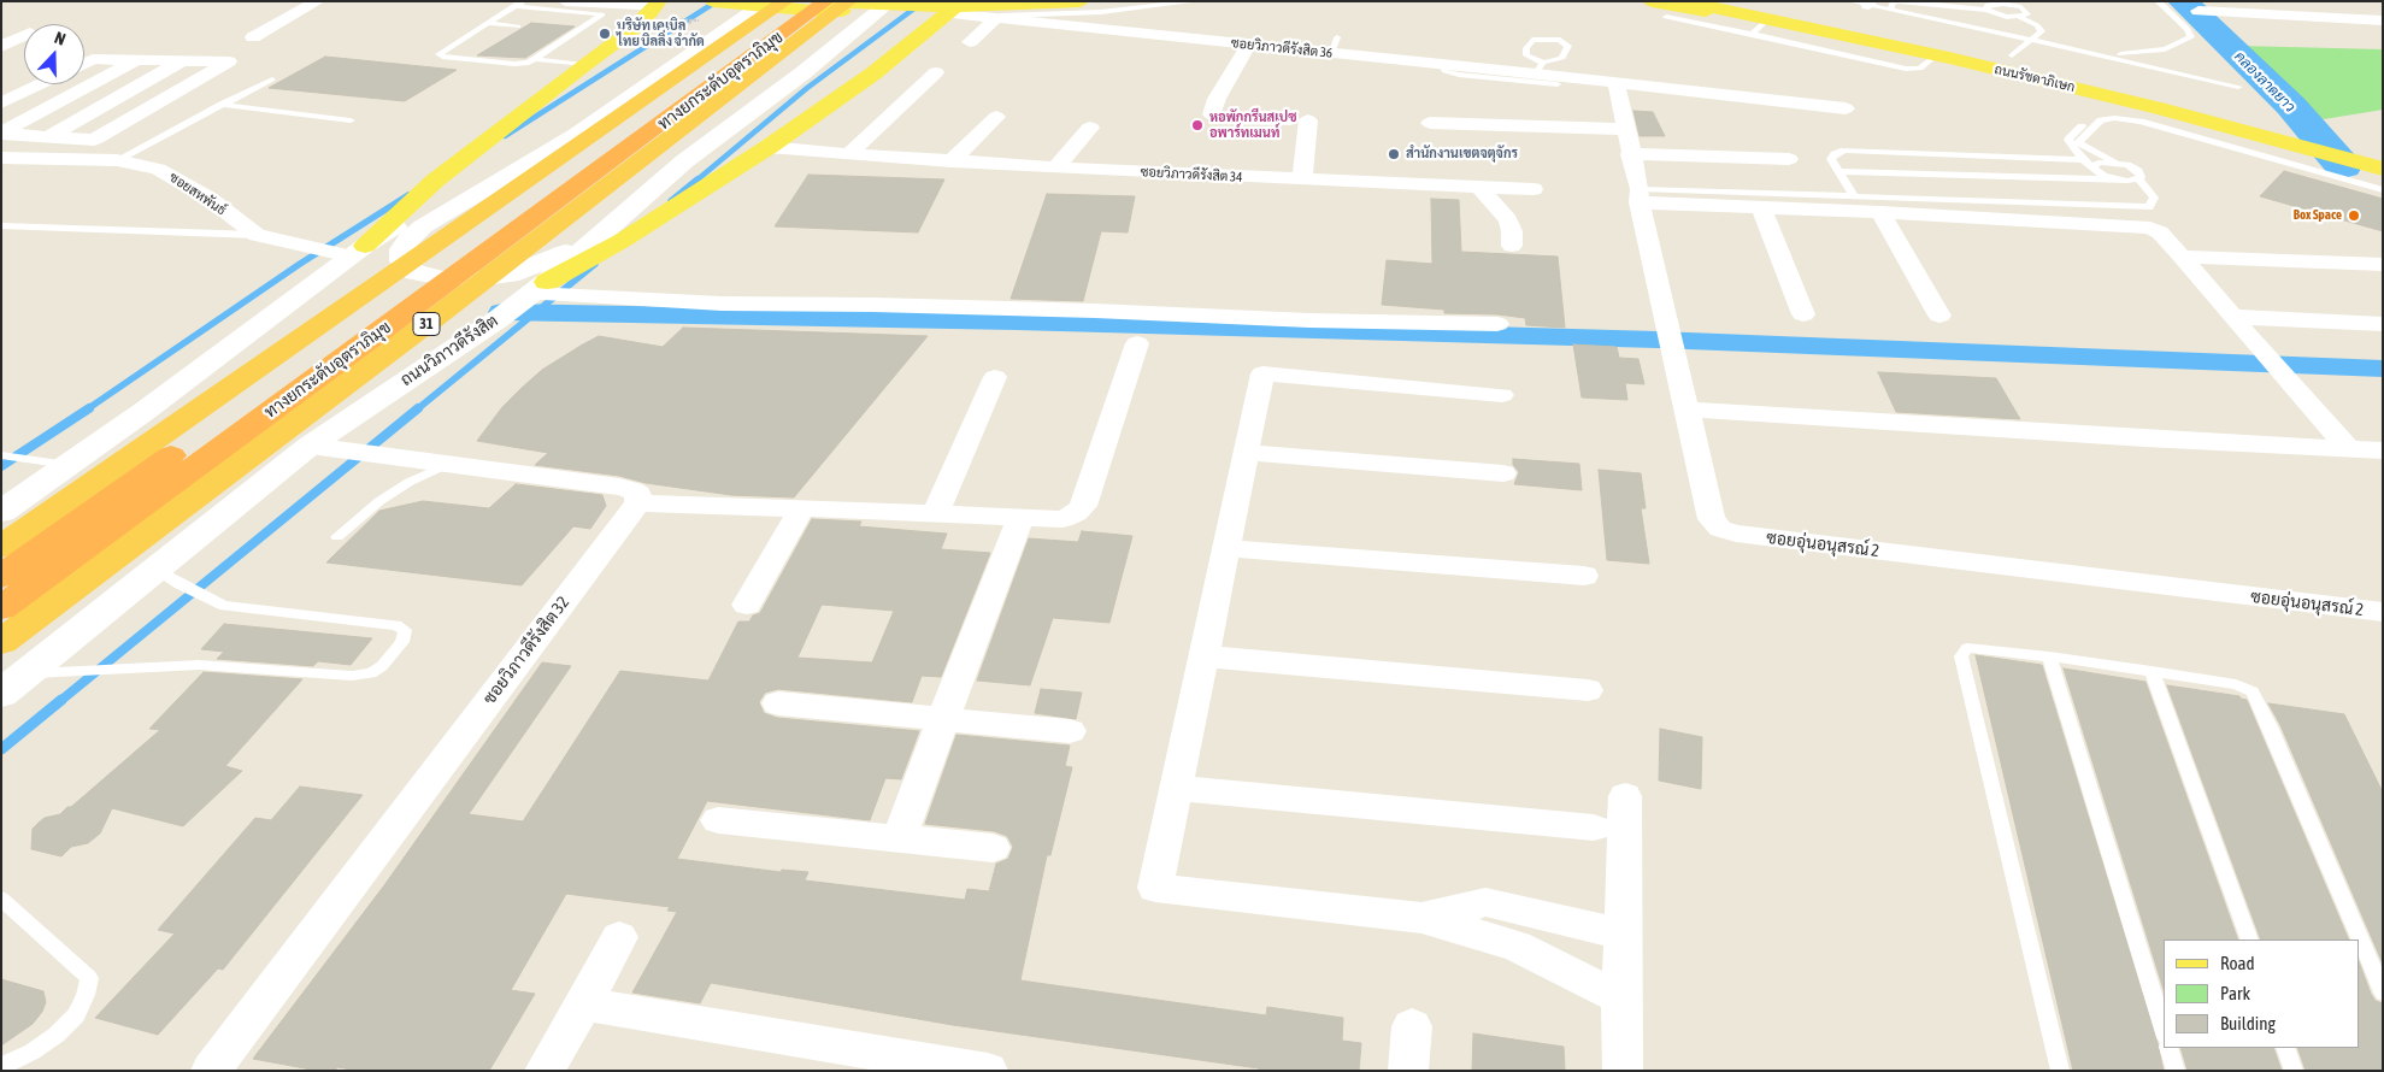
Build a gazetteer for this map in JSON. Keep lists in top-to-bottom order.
{
  "streets": {
    "highway": ["ทางยกระดับอุตราภิมุข", "31", "ถนนวิภาวดีรังสิต"],
    "main road": ["ถนนรัชดาภิเษก"],
    "street": [
      "ซอยวิภาวดีรังสิต 36",
      "ซอยวิภาวดีรังสิต 34",
      "ซอยสหพันธ์",
      "ซอยอุ่นอนุสรณ์ 2",
      "ซอยวิภาวดีรังสิต 32"
    ]
  },
  "crossings": [
    ["ซอยวิภาวดีรังสิต 36", "ซอยอุ่นอนุสรณ์ 2"]
  ],
  "water": ["คลองลาดยาว"],
  "places": [
    "บริษัท เคเบิล ไทย บิลลิ่ง จำกัด",
    "หอพักกรีนสเปซ อพาร์ทเมนท์",
    "สำนักงานเขตจตุจักร",
    "Box Space"
  ],
  "legend": ["Road", "Park", "Building"],
  "north": "top"
}
